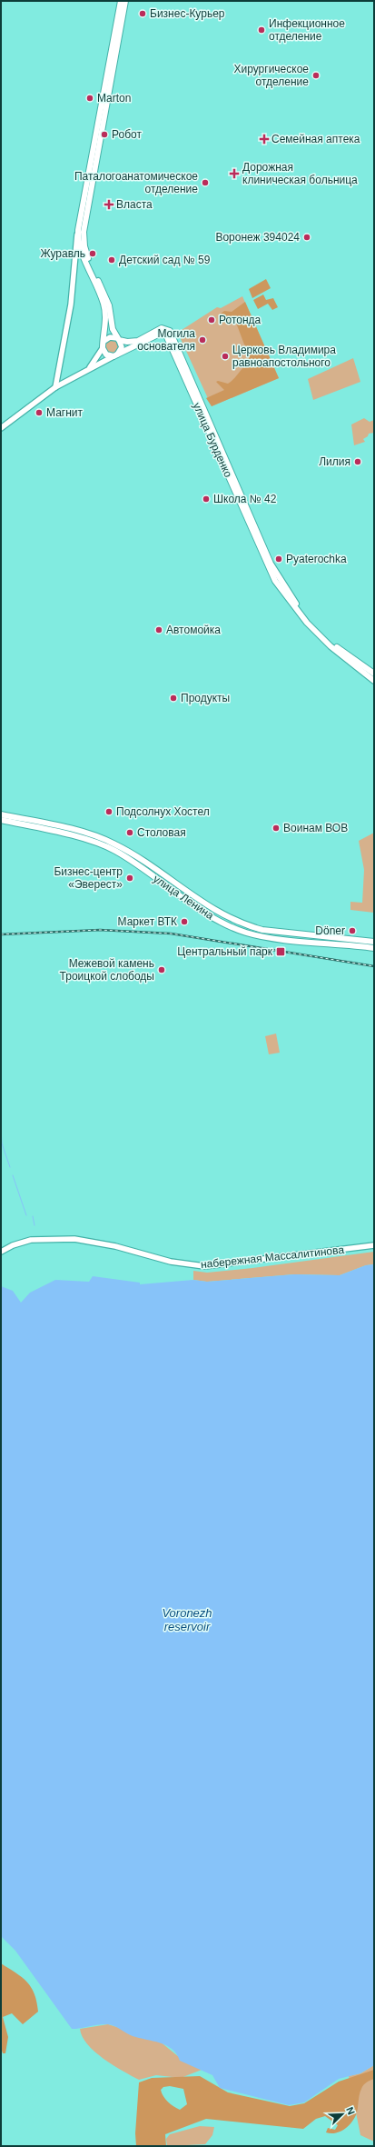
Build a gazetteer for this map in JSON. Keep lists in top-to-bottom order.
{
  "streets": {
    "main road": ["улица Бурденко", "улица Ленина", "набережная Массалитинова"]
  },
  "water": ["Voronezh reservoir"],
  "places": {
    "other": [
      "Бизнес-Курьер",
      "Инфекционное отделение",
      "Хирургическое отделение",
      "Marton",
      "Робот",
      "Паталогоанатомическое отделение",
      "Воронеж 394024",
      "Журавль",
      "Детский сад № 59",
      "Ротонда",
      "Могила основателя",
      "Церковь Владимира равноапостольного",
      "Магнит",
      "Лилия",
      "Школа № 42",
      "Pyaterochka",
      "Автомойка",
      "Продукты",
      "Подсолнух Хостел",
      "Воинам ВОВ",
      "Столовая",
      "Бизнес-центр «Эверест»",
      "Маркет ВТК",
      "Döner",
      "Межевой камень Троицкой слободы"
    ],
    "health": ["Семейная аптека", "Дорожная клиническая больница", "Власта"],
    "transit": ["Центральный парк"]
  },
  "north": "top right"
}
